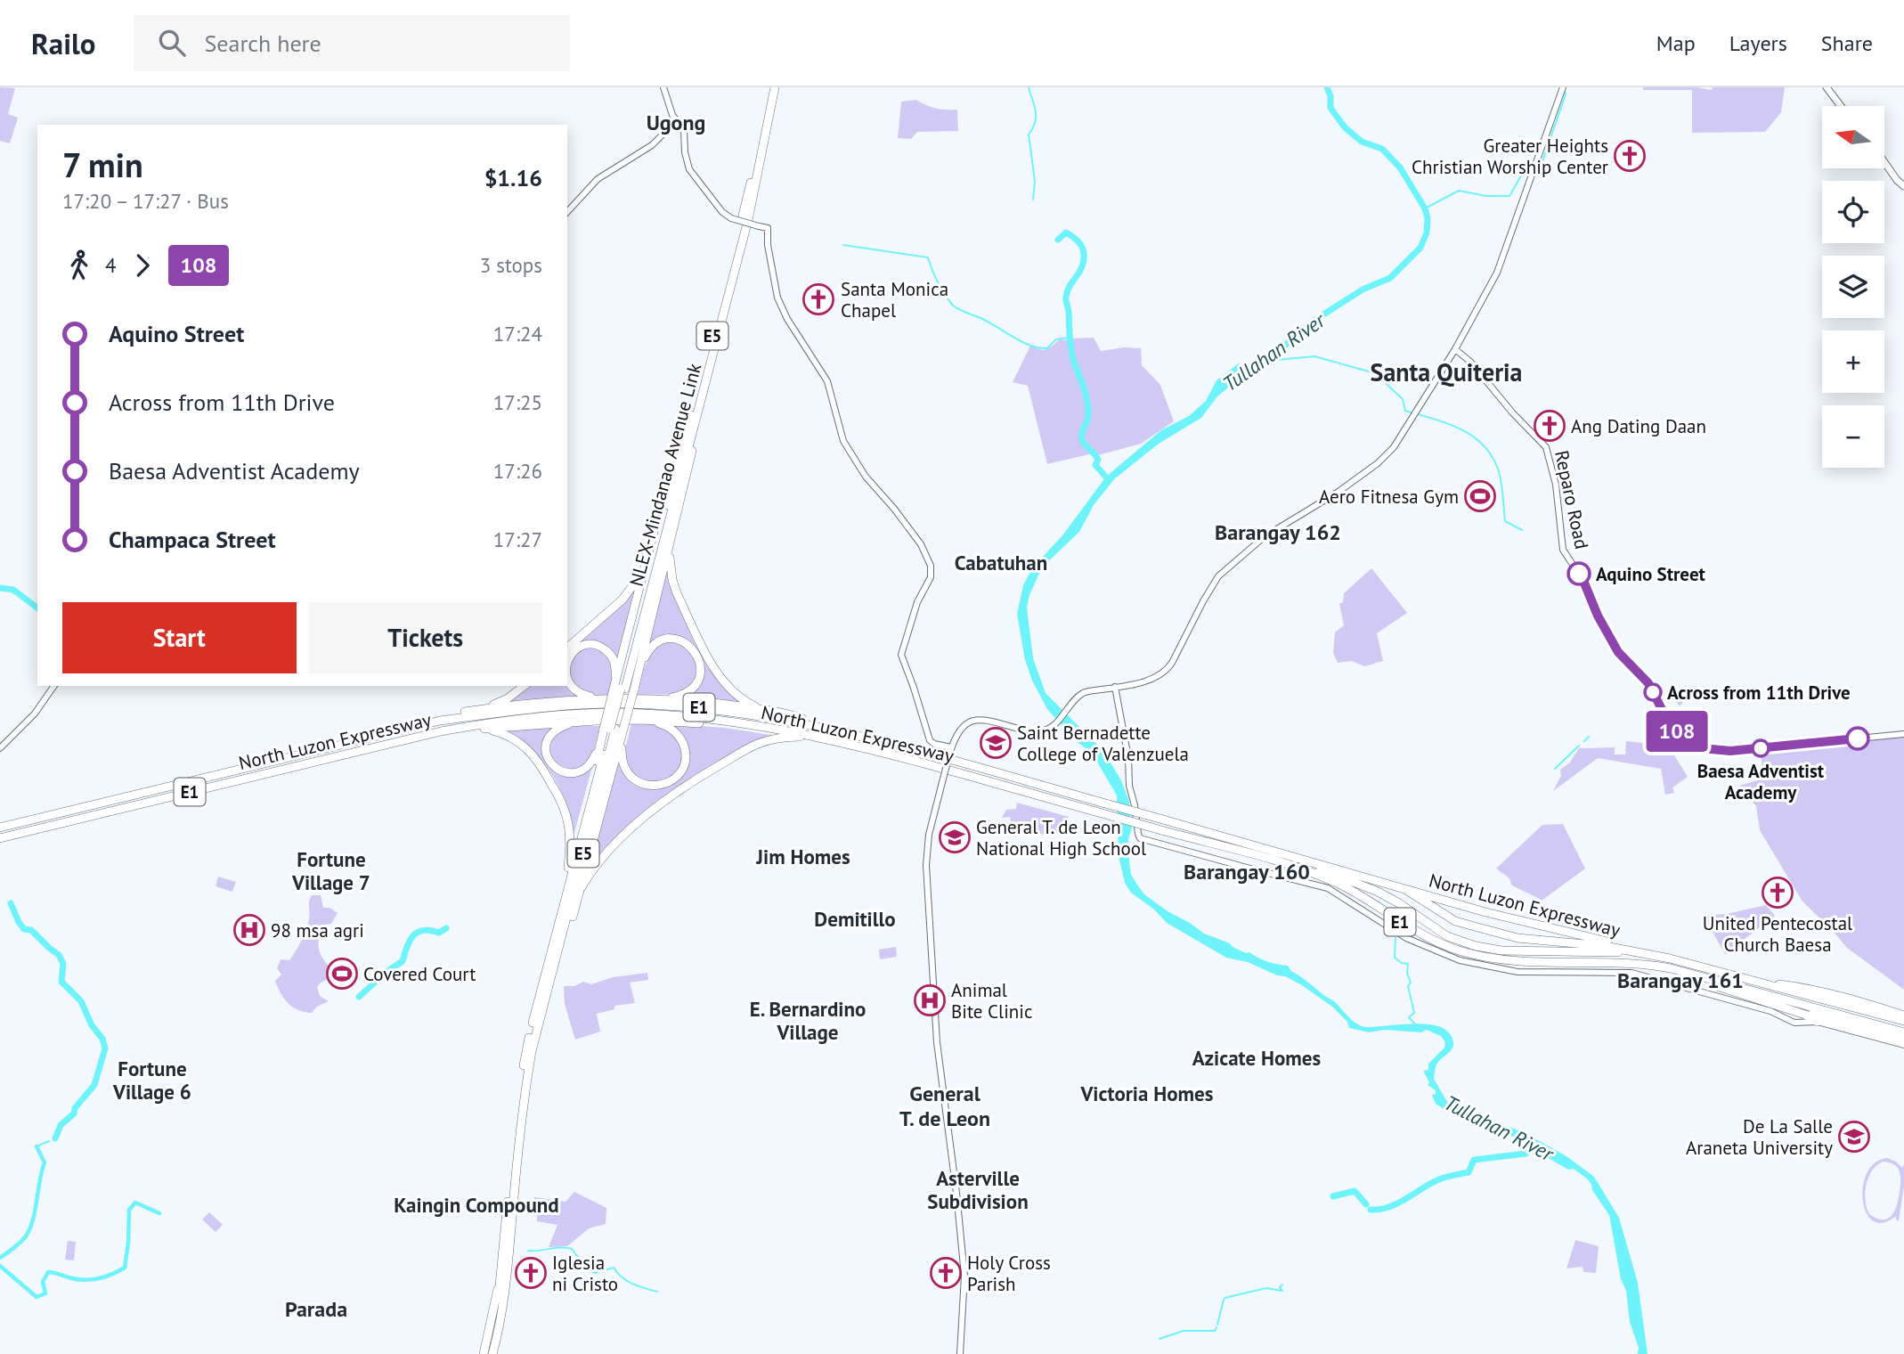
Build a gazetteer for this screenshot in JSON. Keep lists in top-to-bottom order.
{
  "streets": {
    "highway": [
      "E5",
      "NLEX-Mindanao Avenue Link",
      "E1",
      "North Luzon Expressway"
    ],
    "main road": ["Reparo Road"]
  },
  "crossings": [
    ["E5", "NLEX-Mindanao Avenue Link"]
  ],
  "districts": [
    "Ugong",
    "Santa Quiteria",
    "Barangay 162",
    "Cabatuhan",
    "Jim Homes",
    "Fortune Village 7",
    "Barangay 160",
    "Demitillo",
    "Barangay 161",
    "E. Bernardino Village",
    "Azicate Homes",
    "Fortune Village 6",
    "General T. de Leon",
    "Victoria Homes",
    "Asterville Subdivision",
    "Kaingin Compound",
    "Parada"
  ],
  "water": ["Tullahan River"],
  "places": {
    "church": [
      "Greater Heights Christian Worship Center",
      "Santa Monica Chapel",
      "Ang Dating Daan",
      "United Pentecostal Church Baesa",
      "Iglesia ni Cristo",
      "Holy Cross Parish"
    ],
    "sports": ["Aero Fitnesa Gym", "Covered Court"],
    "other": ["Aquino Street", "Across from 11th Drive", "Baesa Adventist Academy"],
    "school or university": ["Saint Bernadette College of Valenzuela", "General T. de Leon National High School", "De La Salle Araneta University"],
    "hospital": ["98 msa agri", "Animal Bite Clinic"]
  },
  "lines": ["bus line 108"],
  "north": "left",
  "page": {
    "header": "Railo",
    "search": "Search here",
    "nav": ["Map", "Layers", "Share"],
    "on_map": "108",
    "map_buttons": ["+", "−"],
    "heading": ["7 min", "17:20 – 17:27 · Bus", "$1.16"],
    "legs": ["4", "108", "3 stops"],
    "list": [
      {
        "name": "Aquino Street",
        "value": "17:24"
      },
      {
        "name": "Across from 11th Drive",
        "value": "17:25"
      },
      {
        "name": "Baesa Adventist Academy",
        "value": "17:26"
      },
      {
        "name": "Champaca Street",
        "value": "17:27"
      }
    ],
    "buttons": ["Start", "Tickets"]
  }
}
